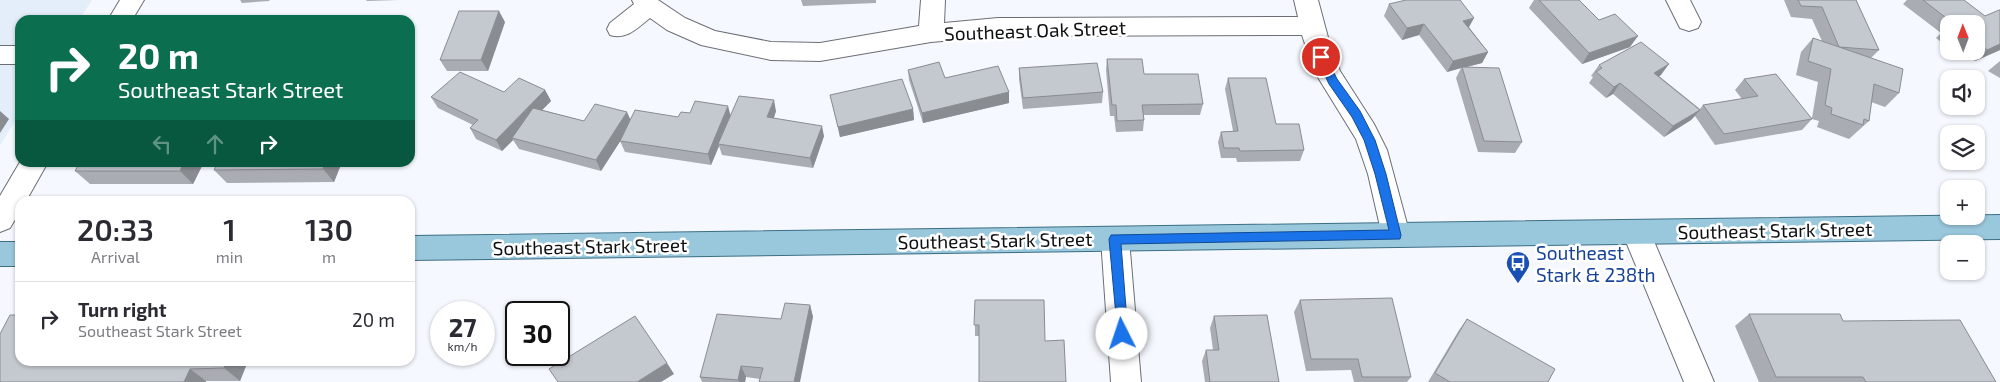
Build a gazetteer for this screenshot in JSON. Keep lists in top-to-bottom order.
{
  "streets": {
    "main road": ["Southeast Stark Street"],
    "street": ["Southeast Oak Street"]
  },
  "places": {
    "bus stop": ["Southeast Stark & 238th"]
  },
  "north": "top",
  "page": {
    "map_buttons": ["+", "−"],
    "turn": ["20 m", "Southeast Stark Street"],
    "eta": [
      "20:33",
      "Arrival",
      "1",
      "min",
      "130",
      "m"
    ],
    "list": [
      {
        "name": "Turn right",
        "note": "Southeast Stark Street",
        "value": "20 m"
      }
    ],
    "speed": "27 km/h",
    "limit": "30"
  }
}
